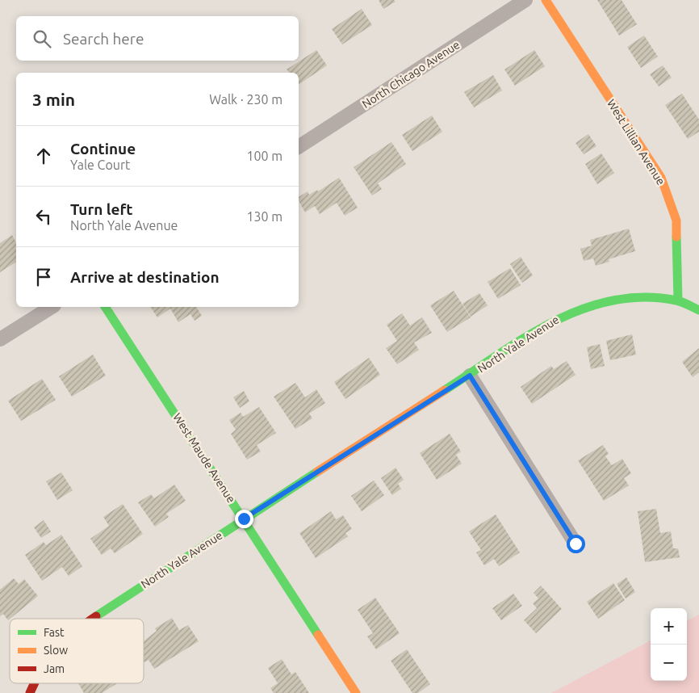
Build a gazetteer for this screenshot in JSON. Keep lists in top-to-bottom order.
{
  "streets": {
    "street": [
      "North Chicago Avenue",
      "West Lillian Avenue",
      "North Yale Avenue",
      "West Maude Avenue"
    ]
  },
  "crossings": [
    ["West Lillian Avenue", "North Yale Avenue"],
    ["North Yale Avenue", "West Maude Avenue"]
  ],
  "legend": ["Fast", "Slow", "Jam"],
  "page": {
    "search": "Search here",
    "heading": ["3 min", "Walk · 230 m"],
    "list": [
      ["Continue", "Yale Court", "100 m"],
      ["Turn left", "North Yale Avenue", "130 m"],
      "Arrive at destination"
    ],
    "map_buttons": ["+", "−"]
  }
}
